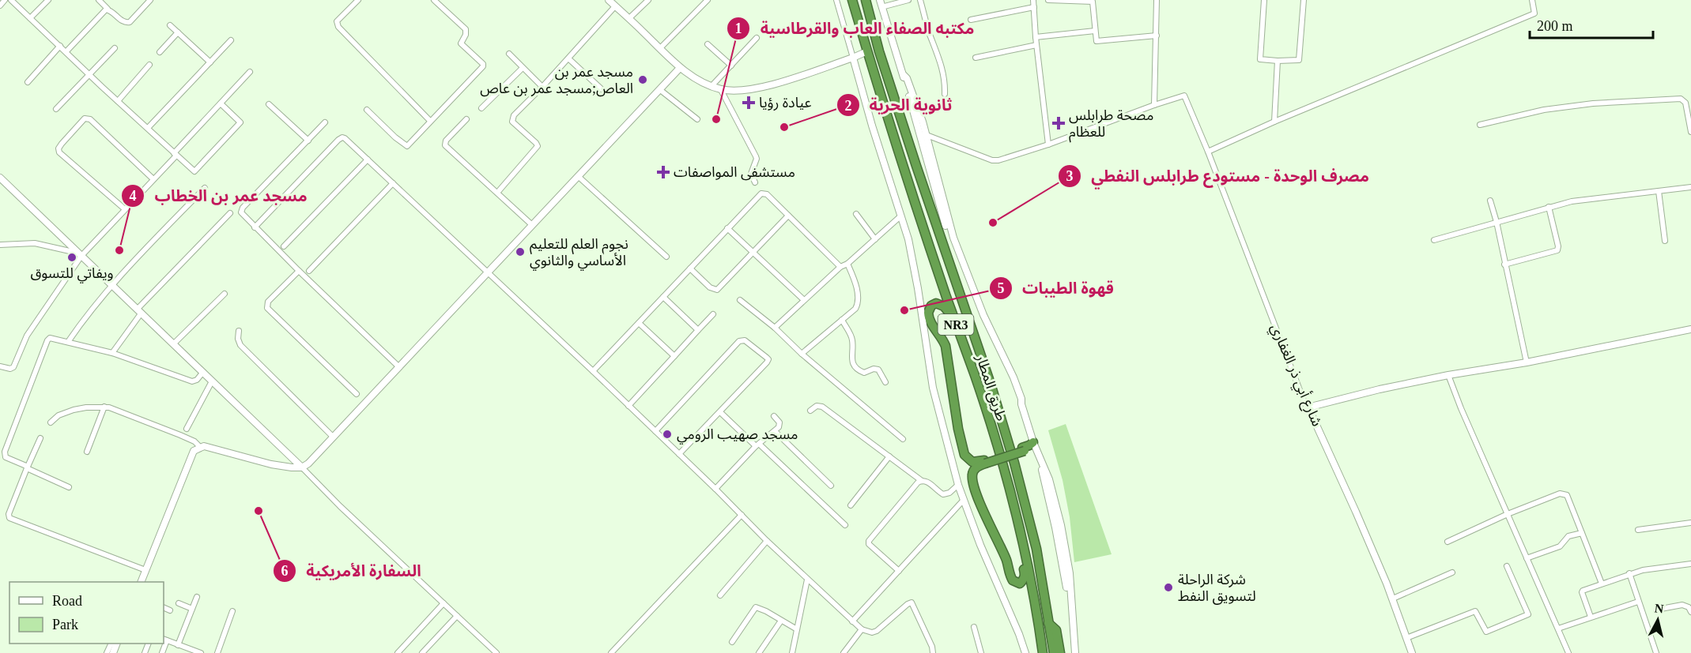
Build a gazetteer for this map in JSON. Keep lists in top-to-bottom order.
{
  "streets": {
    "highway": ["NR3", "طريق المطار"],
    "street": ["شارع أبي ذر الغفاري"]
  },
  "places": {
    "other": [
      "مسجد عمر بن العاص;مسجد عمر بن عاص",
      "مكتبه الصفاء العاب والقرطاسية",
      "ثانوية الحرية",
      "مصرف الوحدة - مستودع طرابلس النفطي",
      "مسجد عمر بن الخطاب",
      "نجوم العلم للتعليم الأساسي والثانوي",
      "ويفاتي للتسوق",
      "قهوة الطيبات",
      "مسجد صهيب الرومي",
      "السفارة الأمريكية",
      "شركة الراحلة لتسويق النفط"
    ],
    "health": ["عيادة رؤيا", "مصحة طرابلس للعظام", "مستشفى المواصفات"]
  },
  "legend": ["Road", "Park"],
  "scale_bar": "200 m",
  "north": "top"
}
